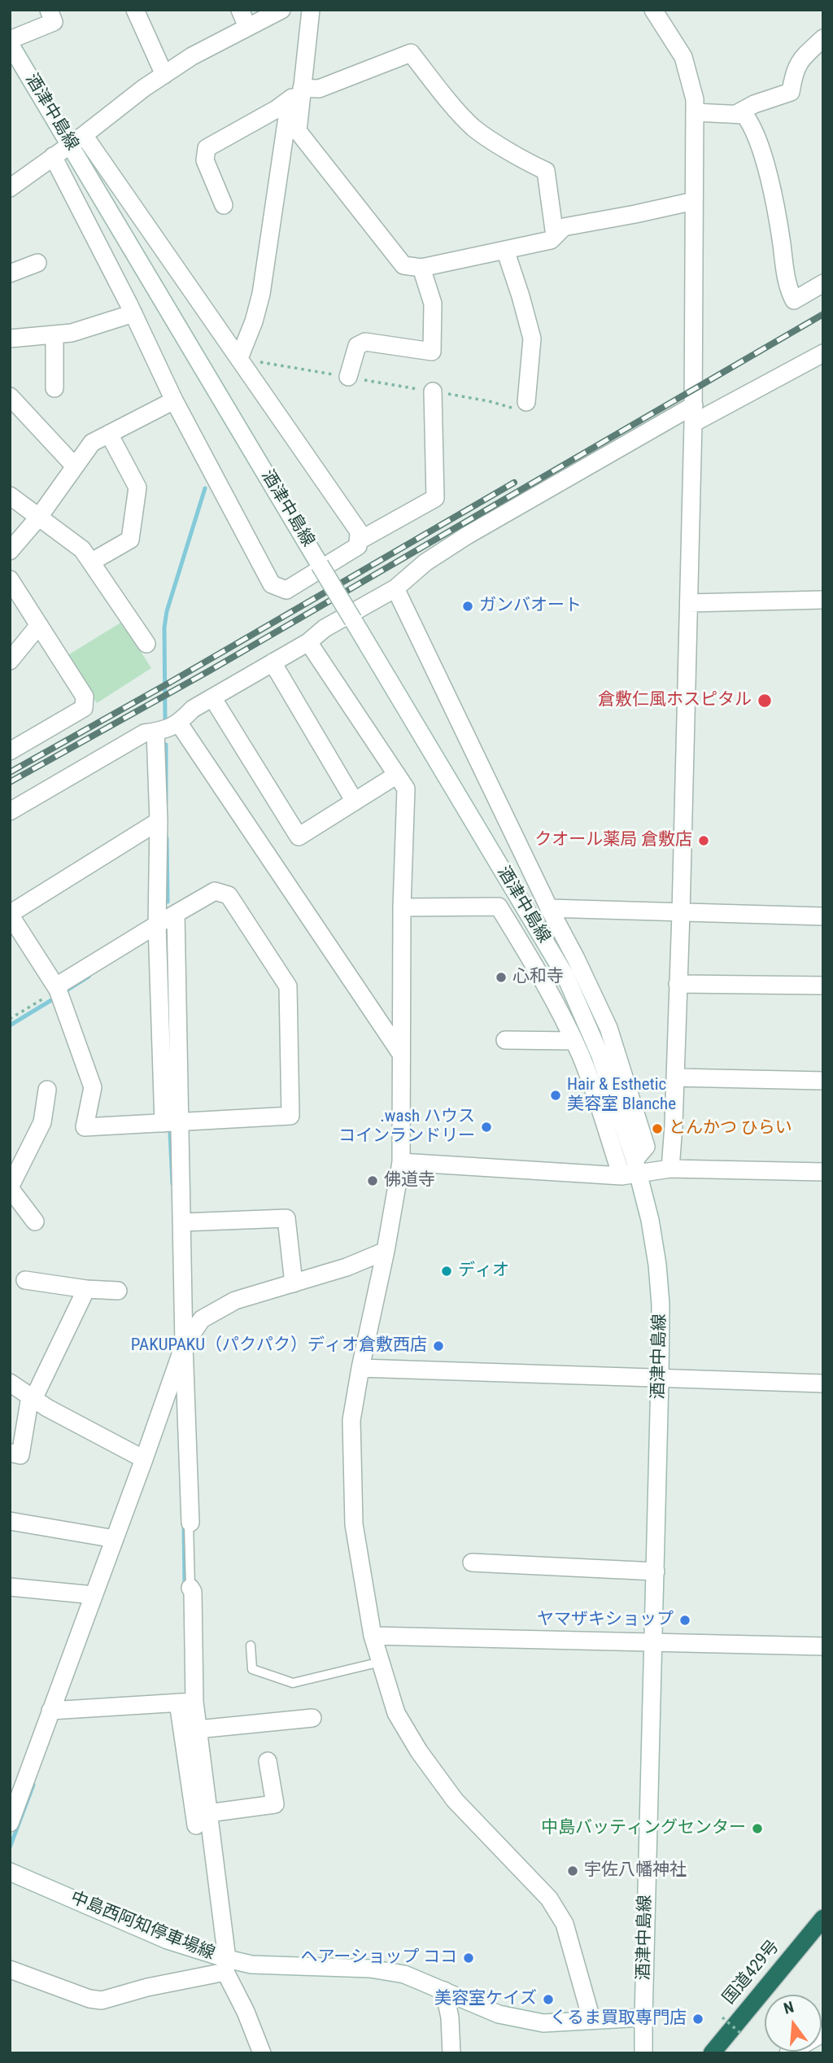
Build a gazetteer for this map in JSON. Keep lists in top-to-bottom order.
{
  "streets": {
    "highway": ["国道429号"],
    "street": ["酒津中島線", "中島西阿知停車場線"]
  },
  "crossings": [
    ["酒津中島線", "中島西阿知停車場線"]
  ],
  "places": [
    "ガンバオート",
    "倉敷仁風ホスピタル",
    "クオール薬局 倉敷店",
    "心和寺",
    "Hair & Esthetic 美容室 Blanche",
    ".wash ハウス コインランドリー",
    "とんかつ ひらい",
    "佛道寺",
    "ディオ",
    "PAKUPAKU（パクパク）ディオ倉敷西店",
    "ヤマザキショップ",
    "中島バッティングセンター",
    "宇佐八幡神社",
    "ヘアーショップ ココ",
    "美容室ケイズ",
    "くるま買取専門店"
  ],
  "north": "top"
}
